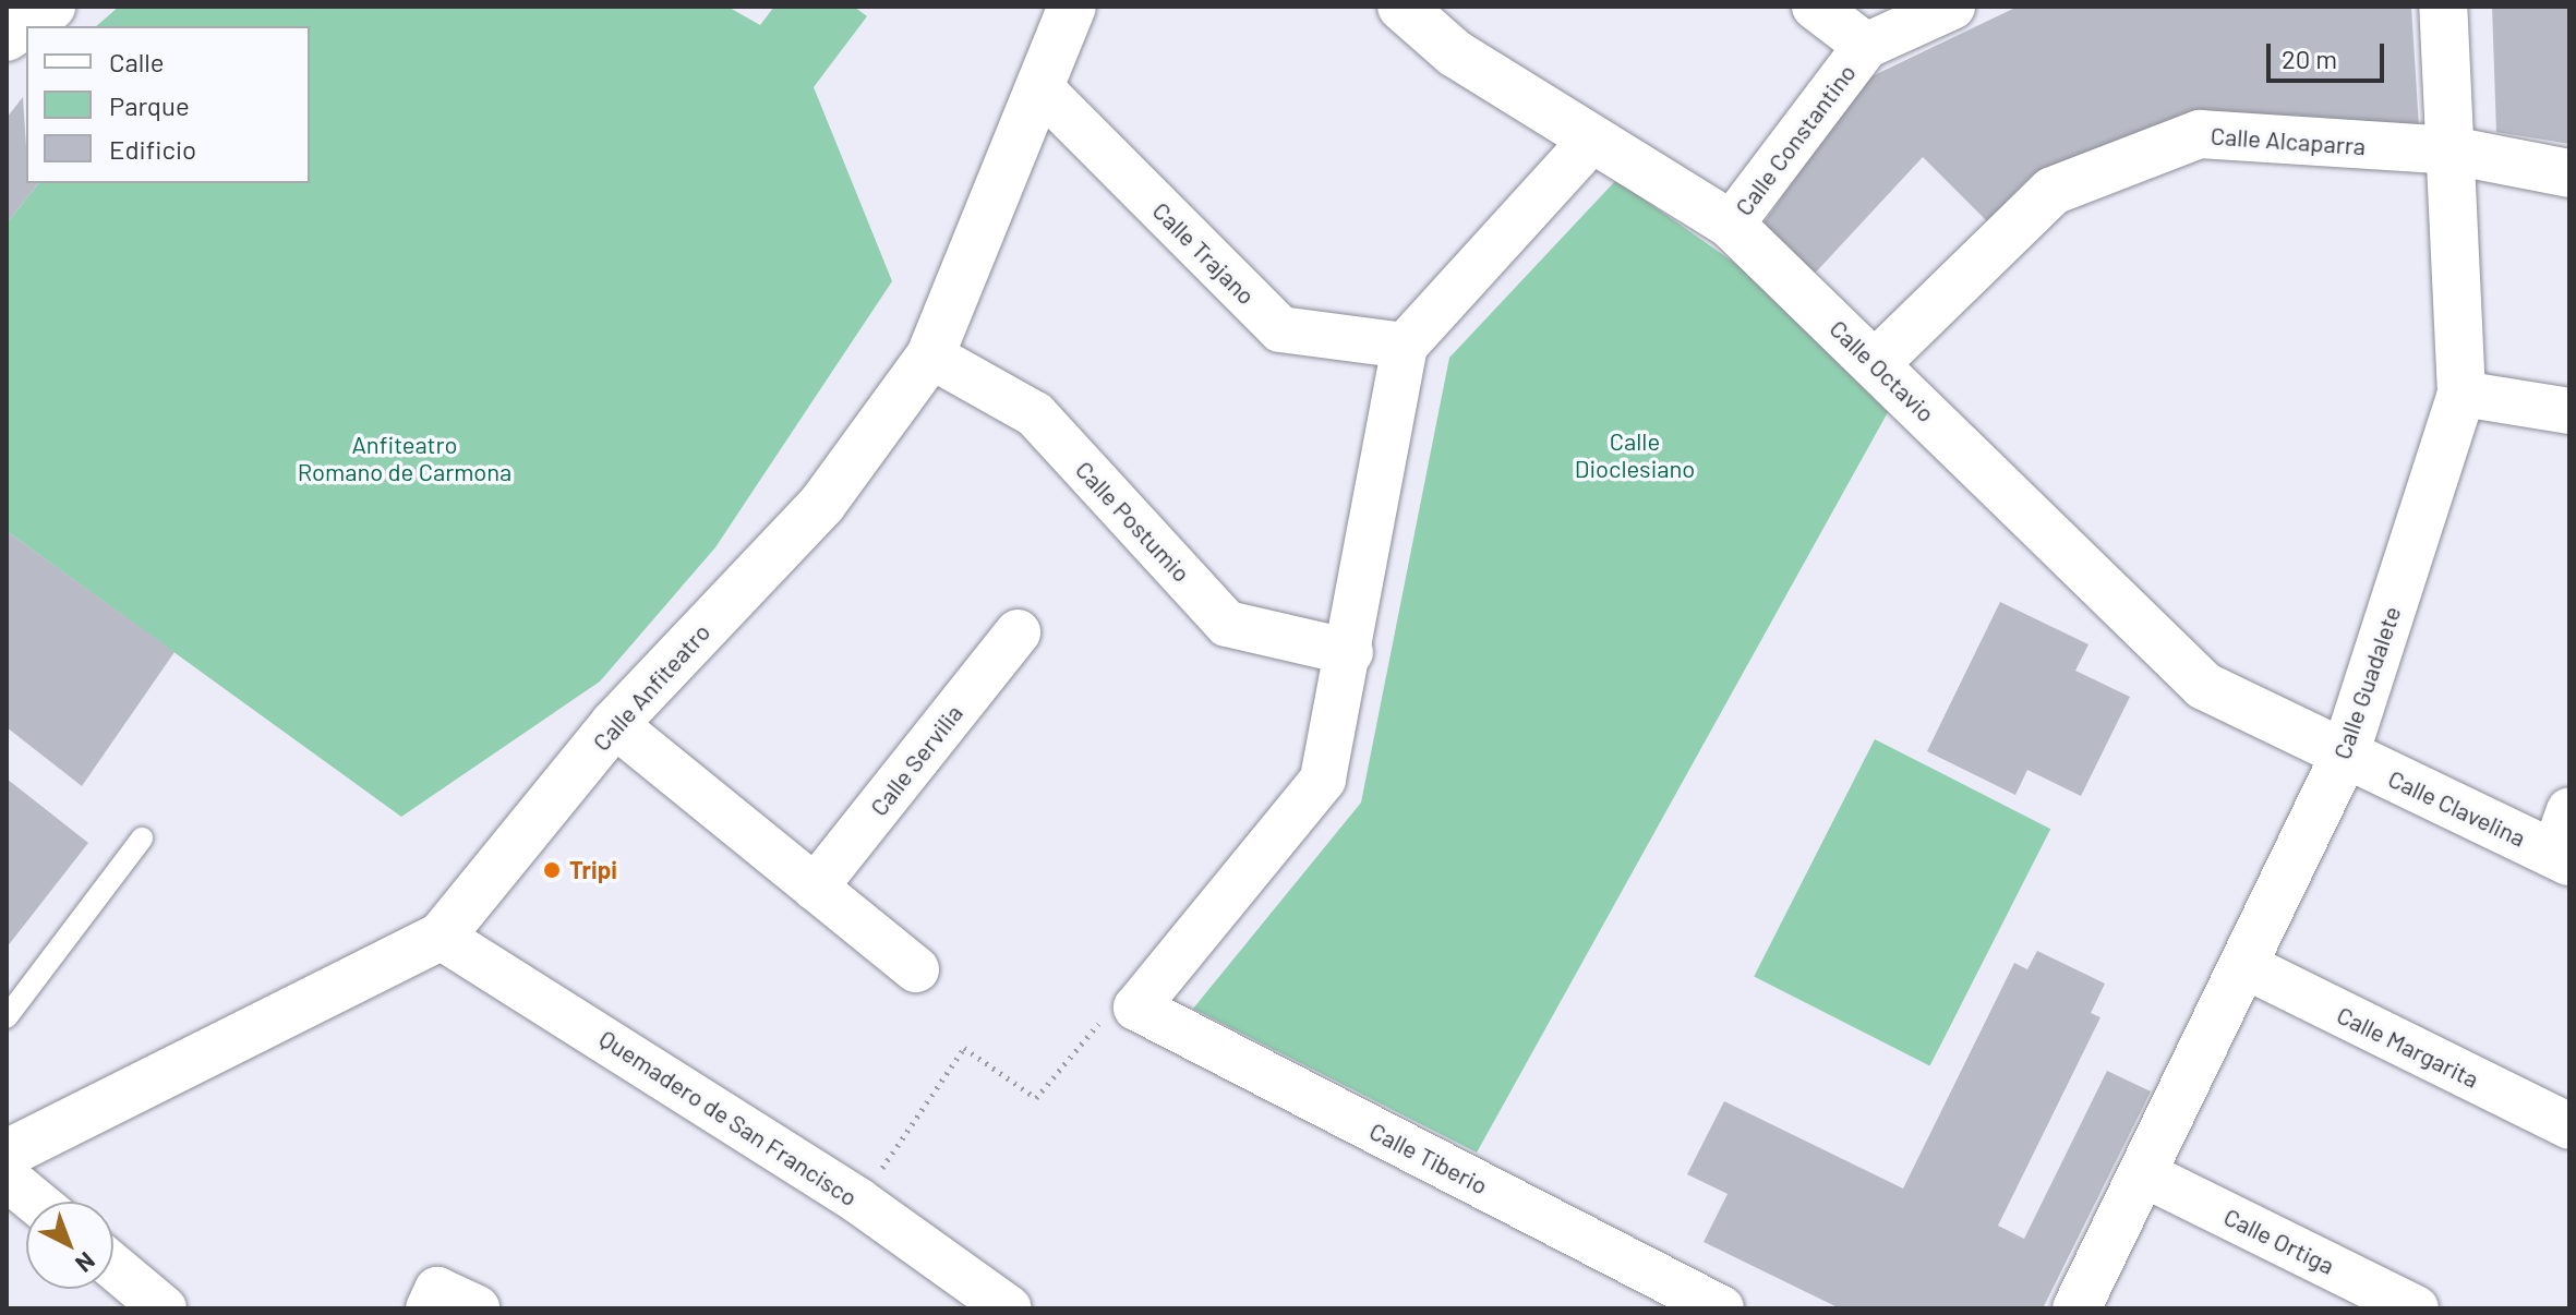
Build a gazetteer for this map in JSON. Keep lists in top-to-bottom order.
{
  "streets": {
    "street": [
      "Calle Constantino",
      "Calle Alcaparra",
      "Calle Trajano",
      "Calle Octavio",
      "Calle Postumio",
      "Calle Guadalete",
      "Calle Anfiteatro",
      "Calle Servilia",
      "Calle Clavelina",
      "Calle Margarita",
      "Quemadero de San Francisco",
      "Calle Tiberio",
      "Calle Ortiga"
    ]
  },
  "crossings": [
    ["Calle Constantino", "Calle Octavio"],
    ["Calle Alcaparra", "Calle Octavio"],
    ["Calle Alcaparra", "Calle Guadalete"],
    ["Calle Trajano", "Calle Anfiteatro"],
    ["Calle Octavio", "Calle Guadalete"],
    ["Calle Octavio", "Calle Clavelina"],
    ["Calle Postumio", "Calle Anfiteatro"],
    ["Calle Guadalete", "Calle Clavelina"],
    ["Calle Guadalete", "Calle Margarita"],
    ["Calle Guadalete", "Calle Ortiga"],
    ["Calle Anfiteatro", "Quemadero de San Francisco"]
  ],
  "parks": ["Calle Dioclesiano", "Anfiteatro Romano de Carmona"],
  "places": ["Tripi"],
  "legend": ["Calle", "Parque", "Edificio"],
  "scale_bar": "20 m",
  "north": "bottom right"
}
